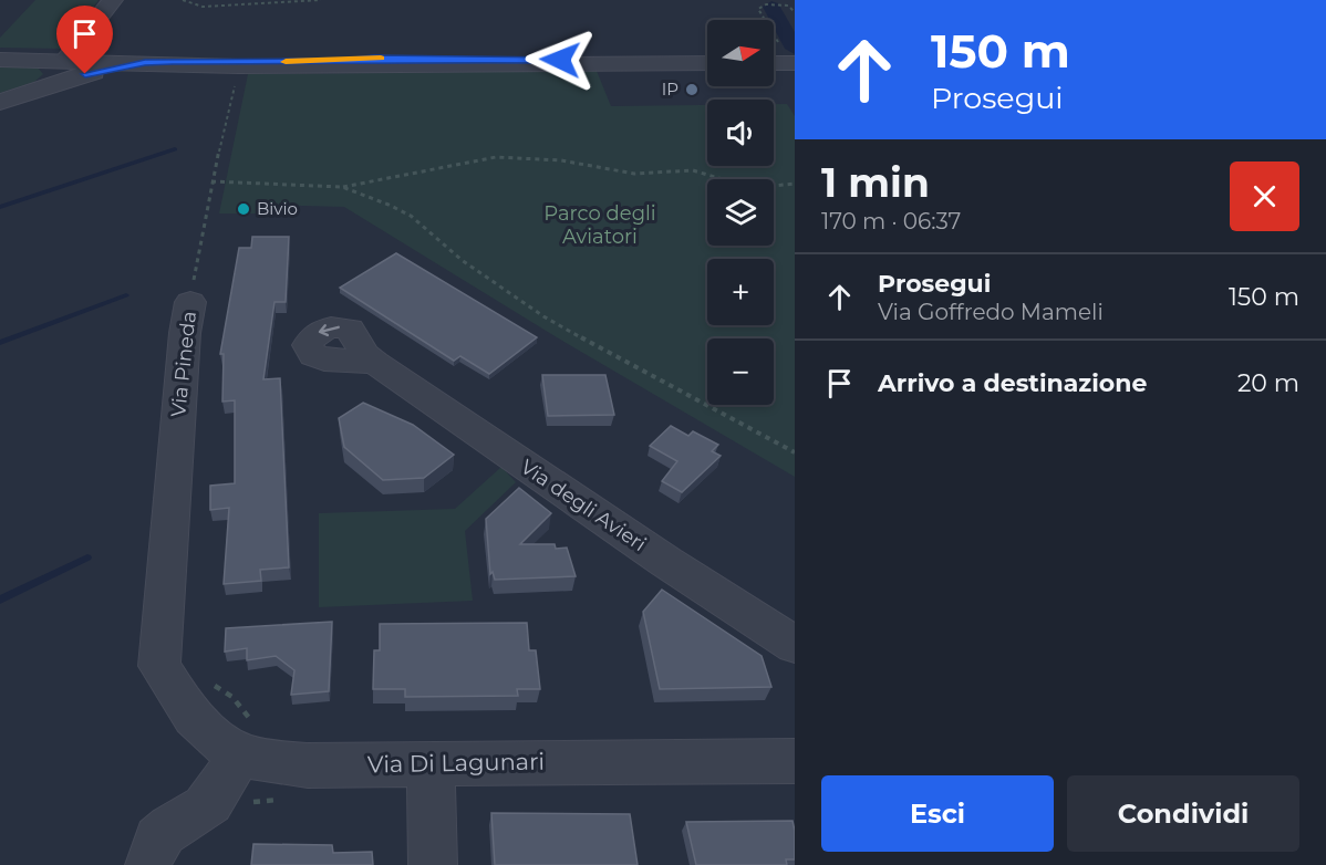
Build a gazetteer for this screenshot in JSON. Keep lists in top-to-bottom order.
{
  "streets": {
    "street": ["Via Pineda", "Via degli Avieri", "Via Di Lagunari"]
  },
  "crossings": [
    ["Via Pineda", "Via Di Lagunari"]
  ],
  "parks": ["Parco degli Aviatori"],
  "places": ["IP", "Bivio"],
  "north": "right",
  "page": {
    "turn": ["150 m", "Prosegui"],
    "map_buttons": ["+", "−"],
    "heading": ["1 min", "170 m · 06:37"],
    "list": [
      {
        "name": "Prosegui",
        "note": "Via Goffredo Mameli",
        "value": "150 m"
      },
      {
        "name": "Arrivo a destinazione",
        "value": "20 m"
      }
    ],
    "buttons": ["Esci", "Condividi"]
  }
}
